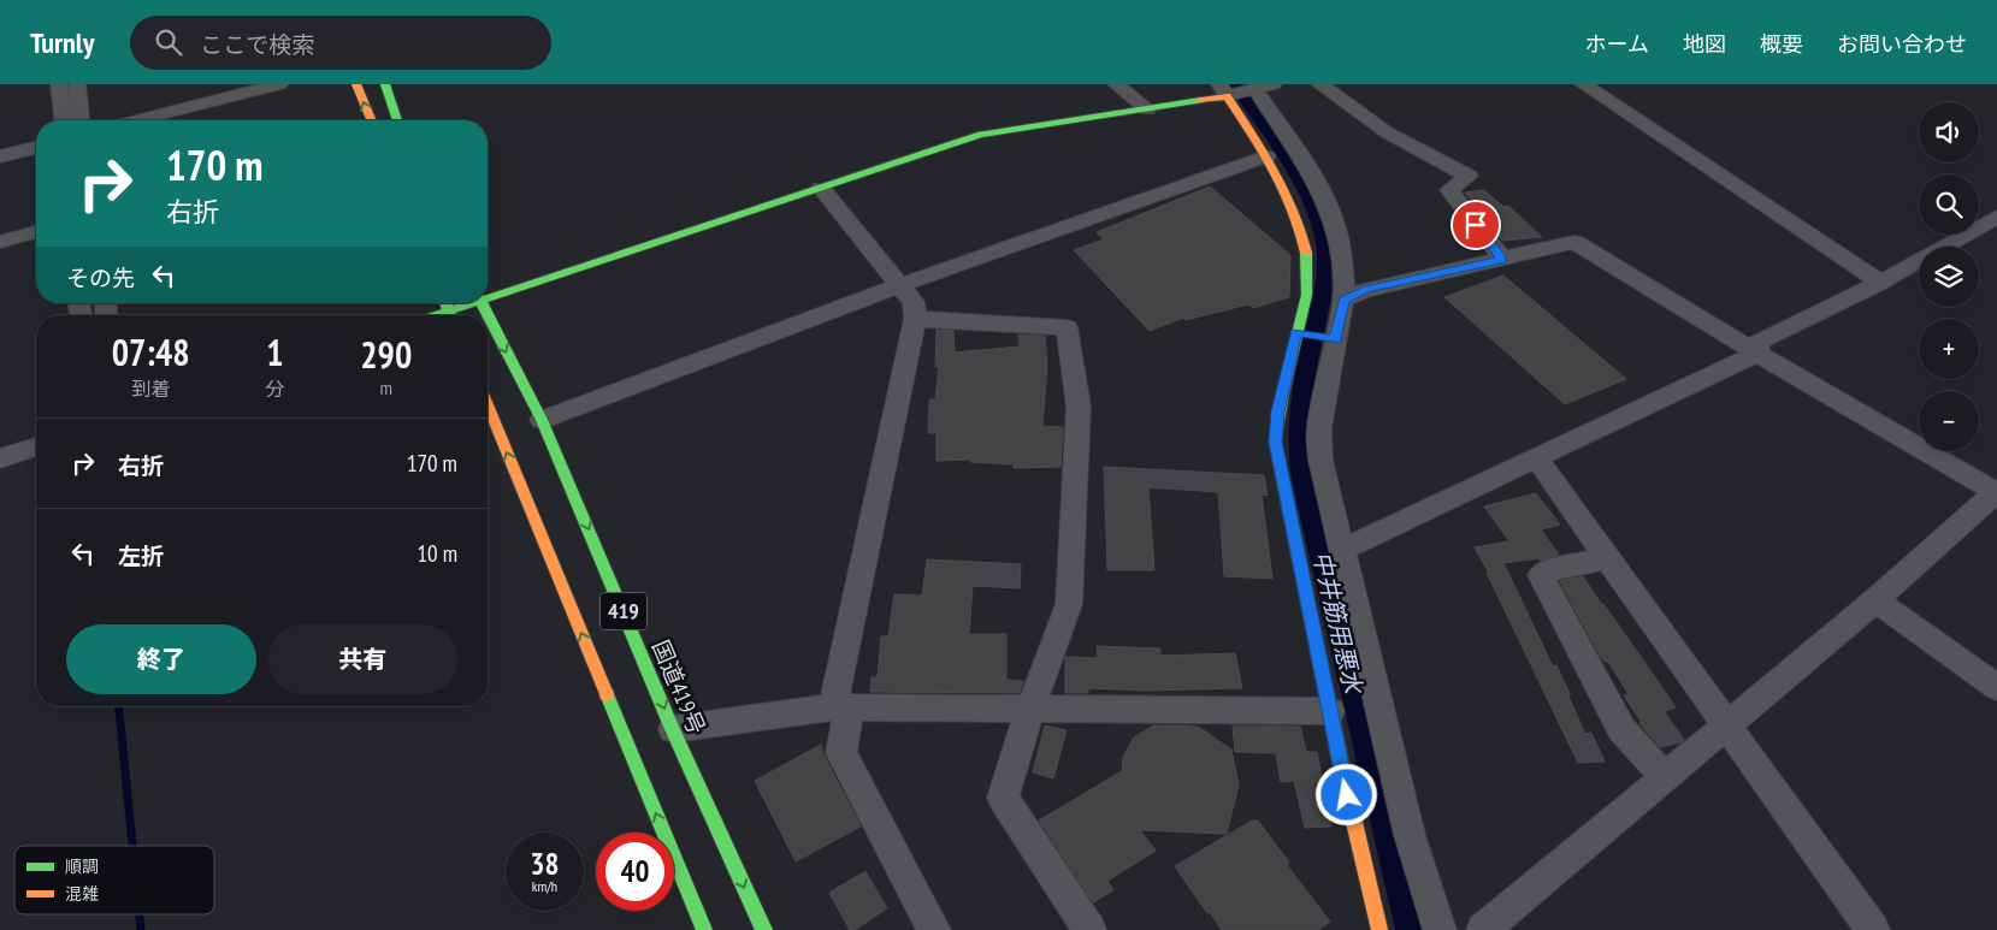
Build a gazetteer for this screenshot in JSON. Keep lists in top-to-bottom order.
{
  "streets": {
    "main road": ["419", "国道419号"]
  },
  "water": ["中井筋用悪水"],
  "legend": ["順調", "混雑"],
  "page": {
    "header": "Turnly",
    "search": "ここで検索",
    "nav": [
      "ホーム",
      "地図",
      "概要",
      "お問い合わせ"
    ],
    "map_buttons": ["+", "−"],
    "turn": ["170 m", "右折"],
    "then": "その先",
    "eta": [
      "07:48",
      "到着",
      "1",
      "分",
      "290",
      "m"
    ],
    "list": [
      {
        "name": "右折",
        "value": "170 m"
      },
      {
        "name": "左折",
        "value": "10 m"
      }
    ],
    "buttons": ["終了", "共有"],
    "speed": "38 km/h",
    "limit": "40"
  }
}
